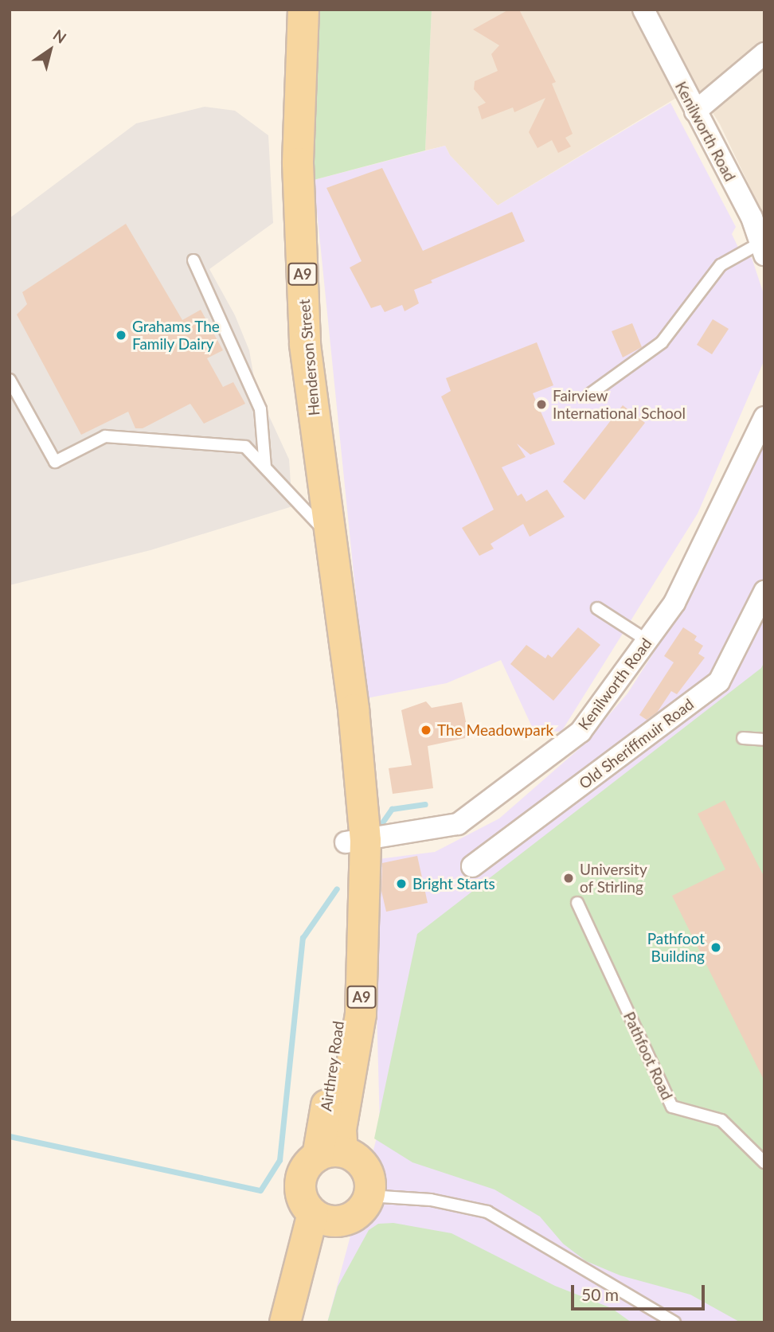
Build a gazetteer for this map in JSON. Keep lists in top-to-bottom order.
{
  "streets": {
    "main road": ["A9", "Henderson Street", "Airthrey Road"],
    "street": ["Kenilworth Road", "Old Sheriffmuir Road"],
    "lane": ["Pathfoot Road"]
  },
  "crossings": [
    ["Kenilworth Road", "Henderson Street"],
    ["Kenilworth Road", "Airthrey Road"],
    ["Henderson Street", "Airthrey Road"]
  ],
  "places": [
    "Grahams The Family Dairy",
    "Fairview International School",
    "The Meadowpark",
    "University of Stirling",
    "Bright Starts",
    "Pathfoot Building"
  ],
  "scale_bar": "50 m",
  "north": "top right"
}
